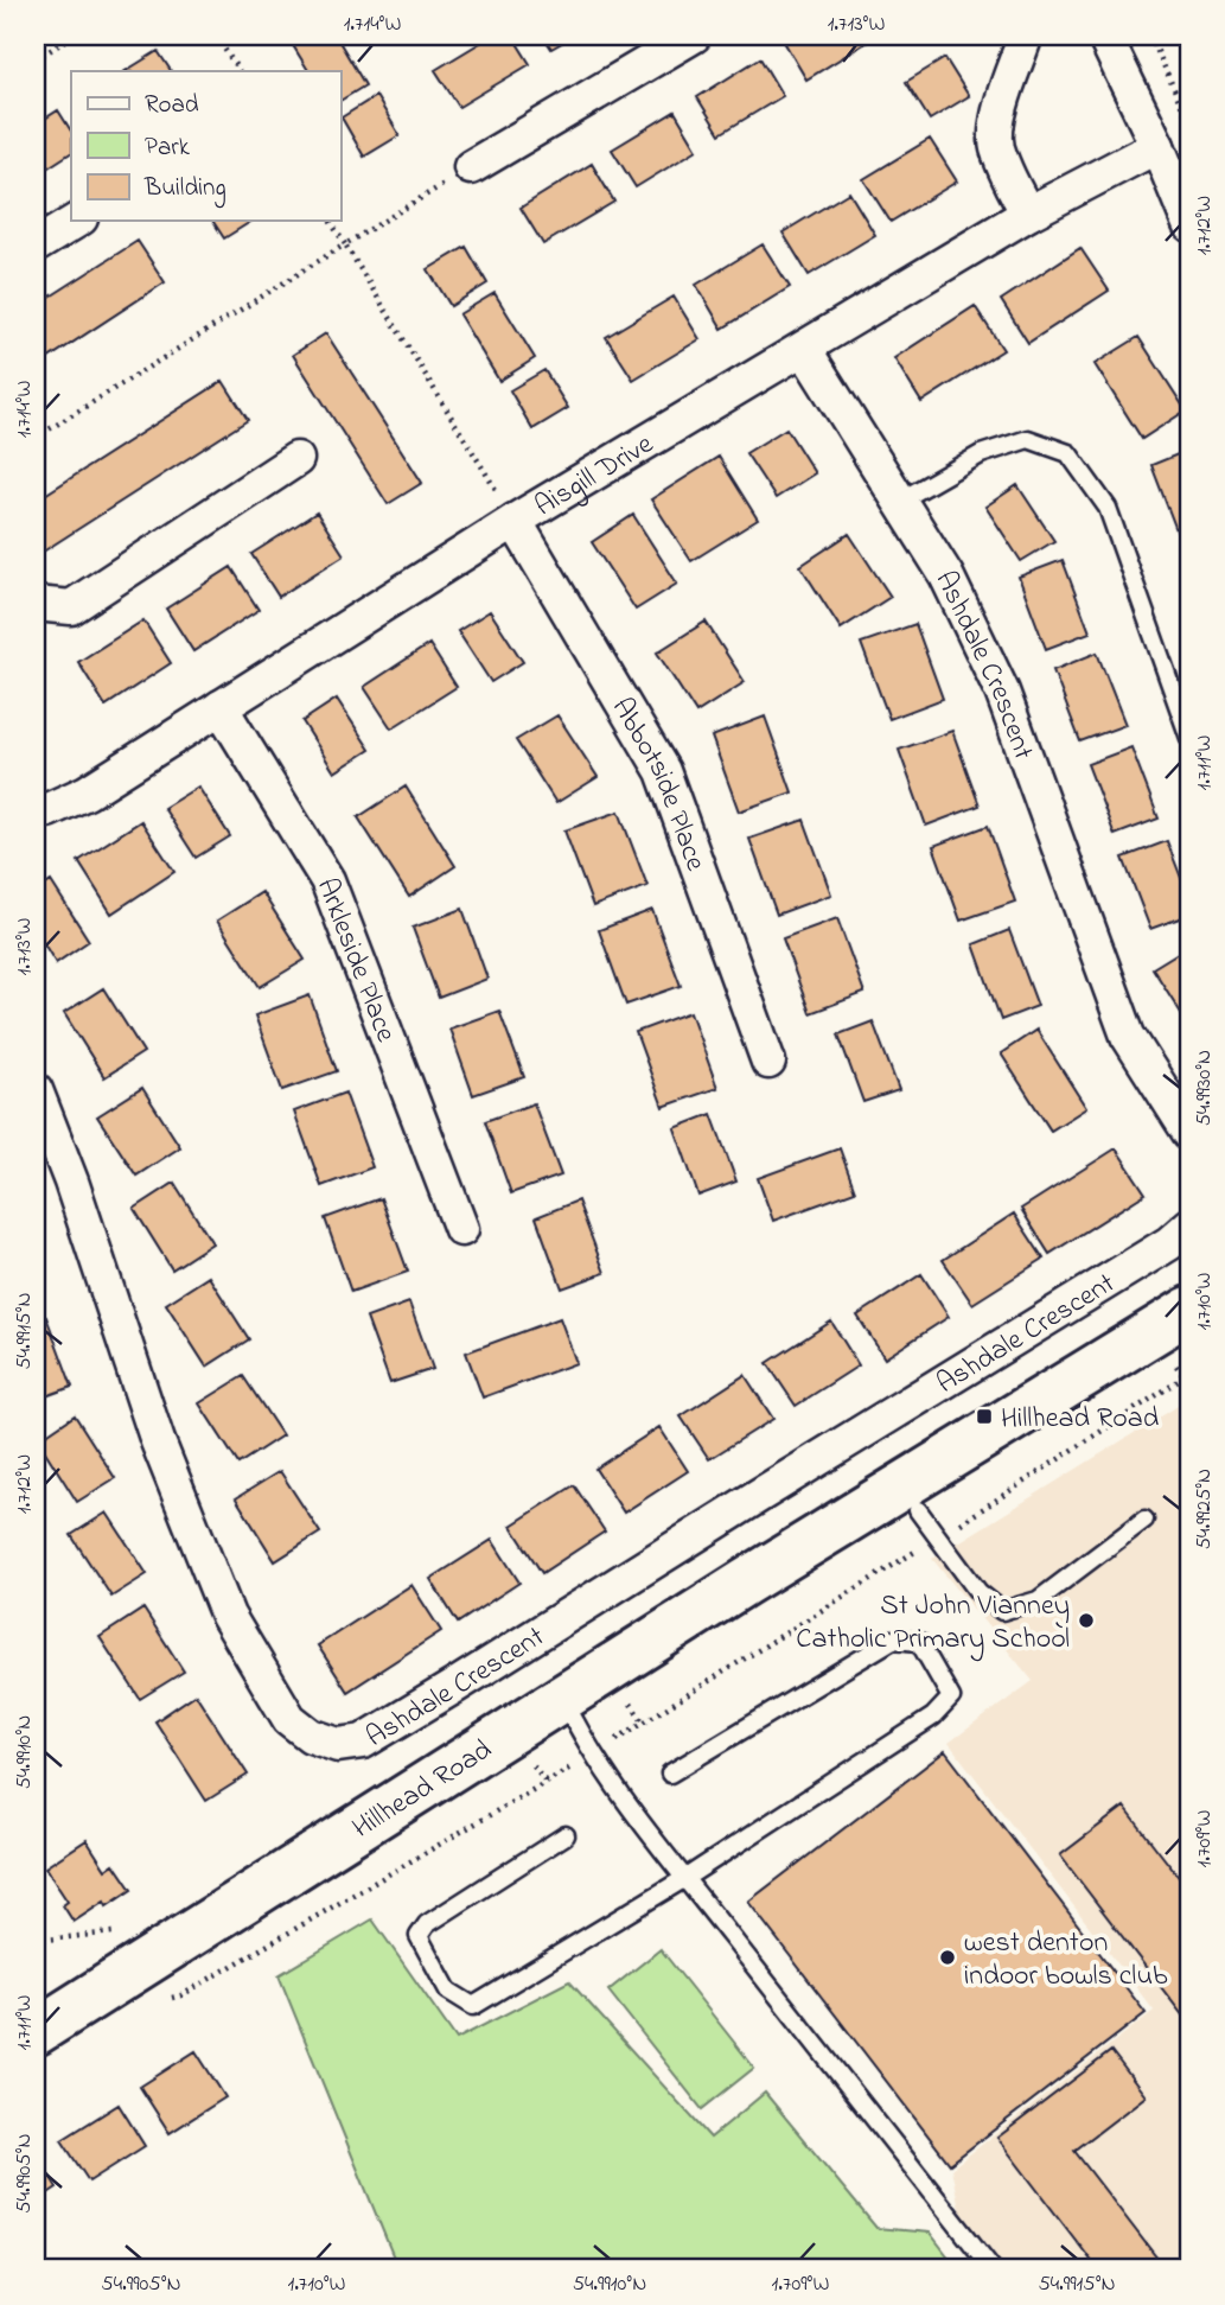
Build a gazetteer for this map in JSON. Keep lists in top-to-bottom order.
{
  "streets": {
    "street": [
      "Aisgill Drive",
      "Ashdale Crescent",
      "Abbotside Place",
      "Arkleside Place",
      "Hillhead Road"
    ]
  },
  "crossings": [
    ["Aisgill Drive", "Ashdale Crescent"],
    ["Aisgill Drive", "Abbotside Place"],
    ["Aisgill Drive", "Arkleside Place"]
  ],
  "places": {
    "transit": ["Hillhead Road"],
    "other": ["St John Vianney Catholic Primary School", "west denton indoor bowls club"]
  },
  "legend": ["Road", "Park", "Building"],
  "coordinates": [
    "1.714°W",
    "1.713°W",
    "1.712°W",
    "1.711°W",
    "54.9930°N",
    "1.710°W",
    "54.9915°N",
    "54.9925°N",
    "54.9910°N",
    "1.709°W",
    "54.9905°N"
  ]
}
